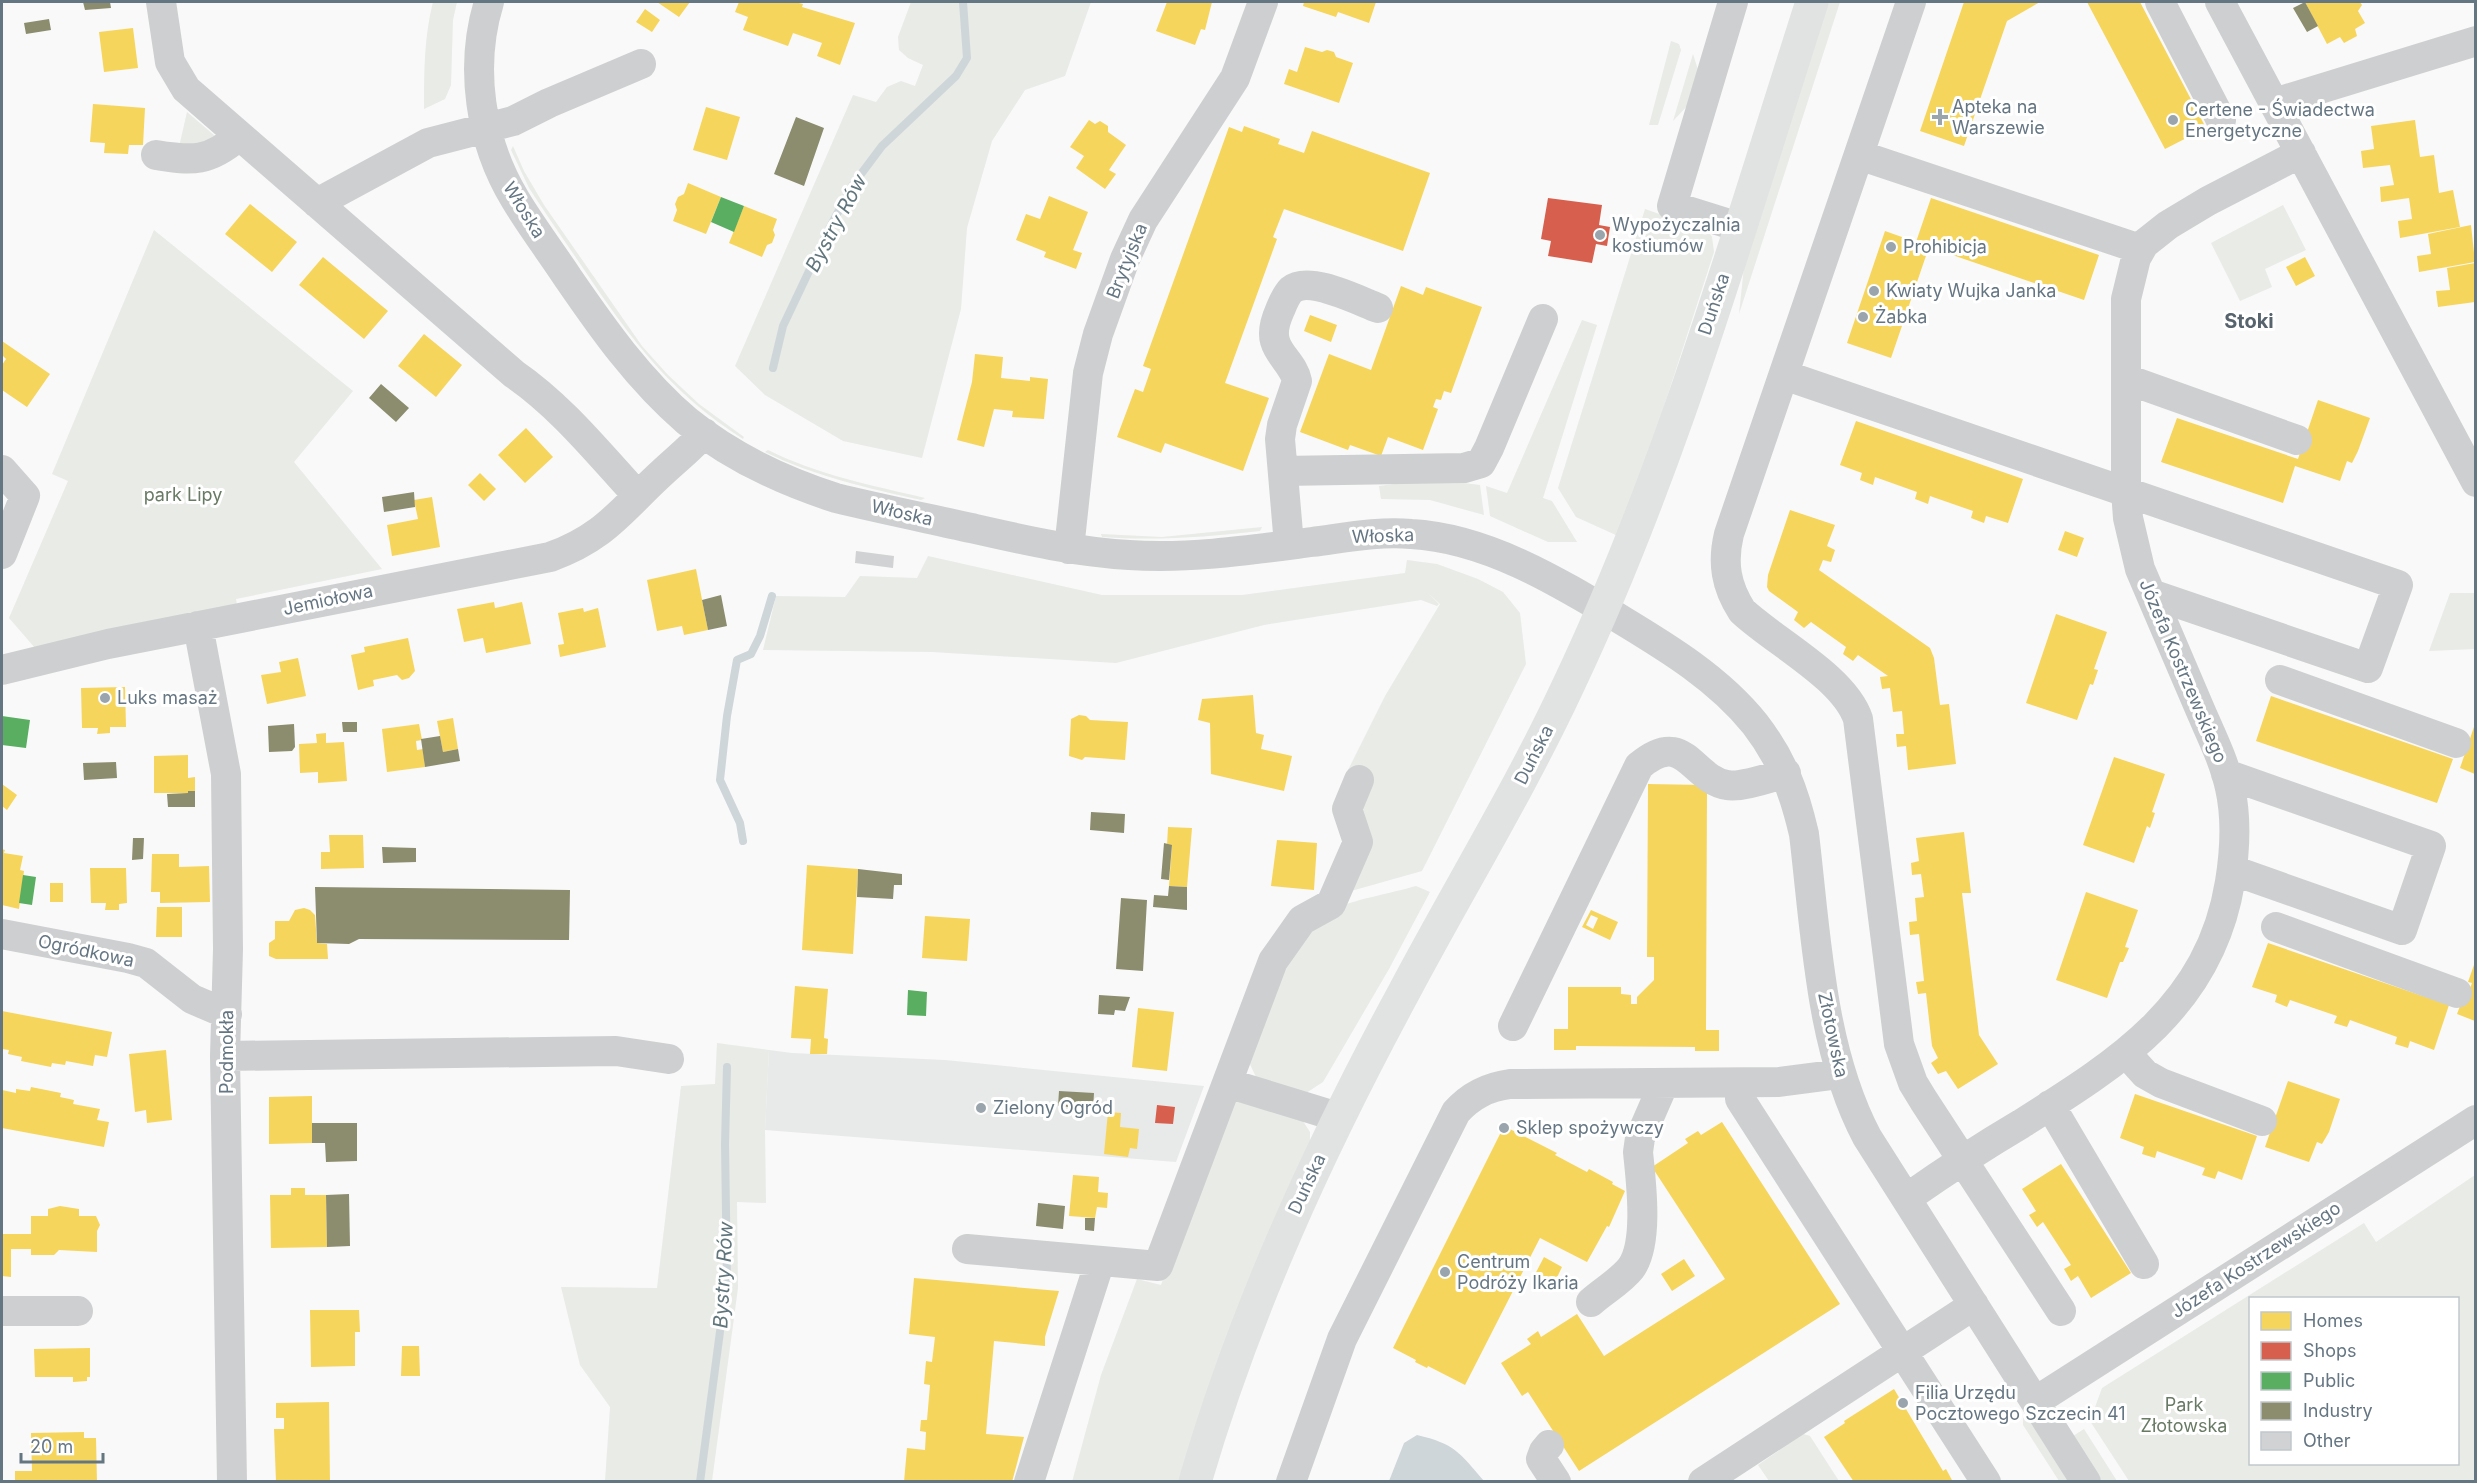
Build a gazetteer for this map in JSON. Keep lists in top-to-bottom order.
{
  "streets": {
    "street": [
      "Włoska",
      "Brytyjska",
      "Duńska",
      "Jemiołowa",
      "Józefa Kostrzewskiego",
      "Ogródkowa",
      "Złotowska",
      "Podmokła"
    ]
  },
  "crossings": [
    ["Włoska", "Brytyjska"],
    ["Włoska", "Duńska"],
    ["Włoska", "Jemiołowa"],
    ["Włoska", "Złotowska"],
    ["Duńska", "Złotowska"],
    ["Jemiołowa", "Podmokła"],
    ["Józefa Kostrzewskiego", "Złotowska"],
    ["Ogródkowa", "Podmokła"]
  ],
  "districts": ["Stoki"],
  "water": ["Bystry Rów"],
  "parks": ["park Lipy", "Park Złotowska"],
  "places": {
    "health": ["Apteka na Warszewie"],
    "other": [
      "Certene - Świadectwa Energetyczne",
      "Wypożyczalnia kostiumów",
      "Prohibicja",
      "Kwiaty Wujka Janka",
      "Żabka",
      "Luks masaż",
      "Zielony Ogród",
      "Sklep spożywczy",
      "Centrum Podróży Ikaria",
      "Filia Urzędu Pocztowego Szczecin 41"
    ]
  },
  "legend": [
    "Homes",
    "Shops",
    "Public",
    "Industry",
    "Other"
  ],
  "scale_bar": "20 m"
}
